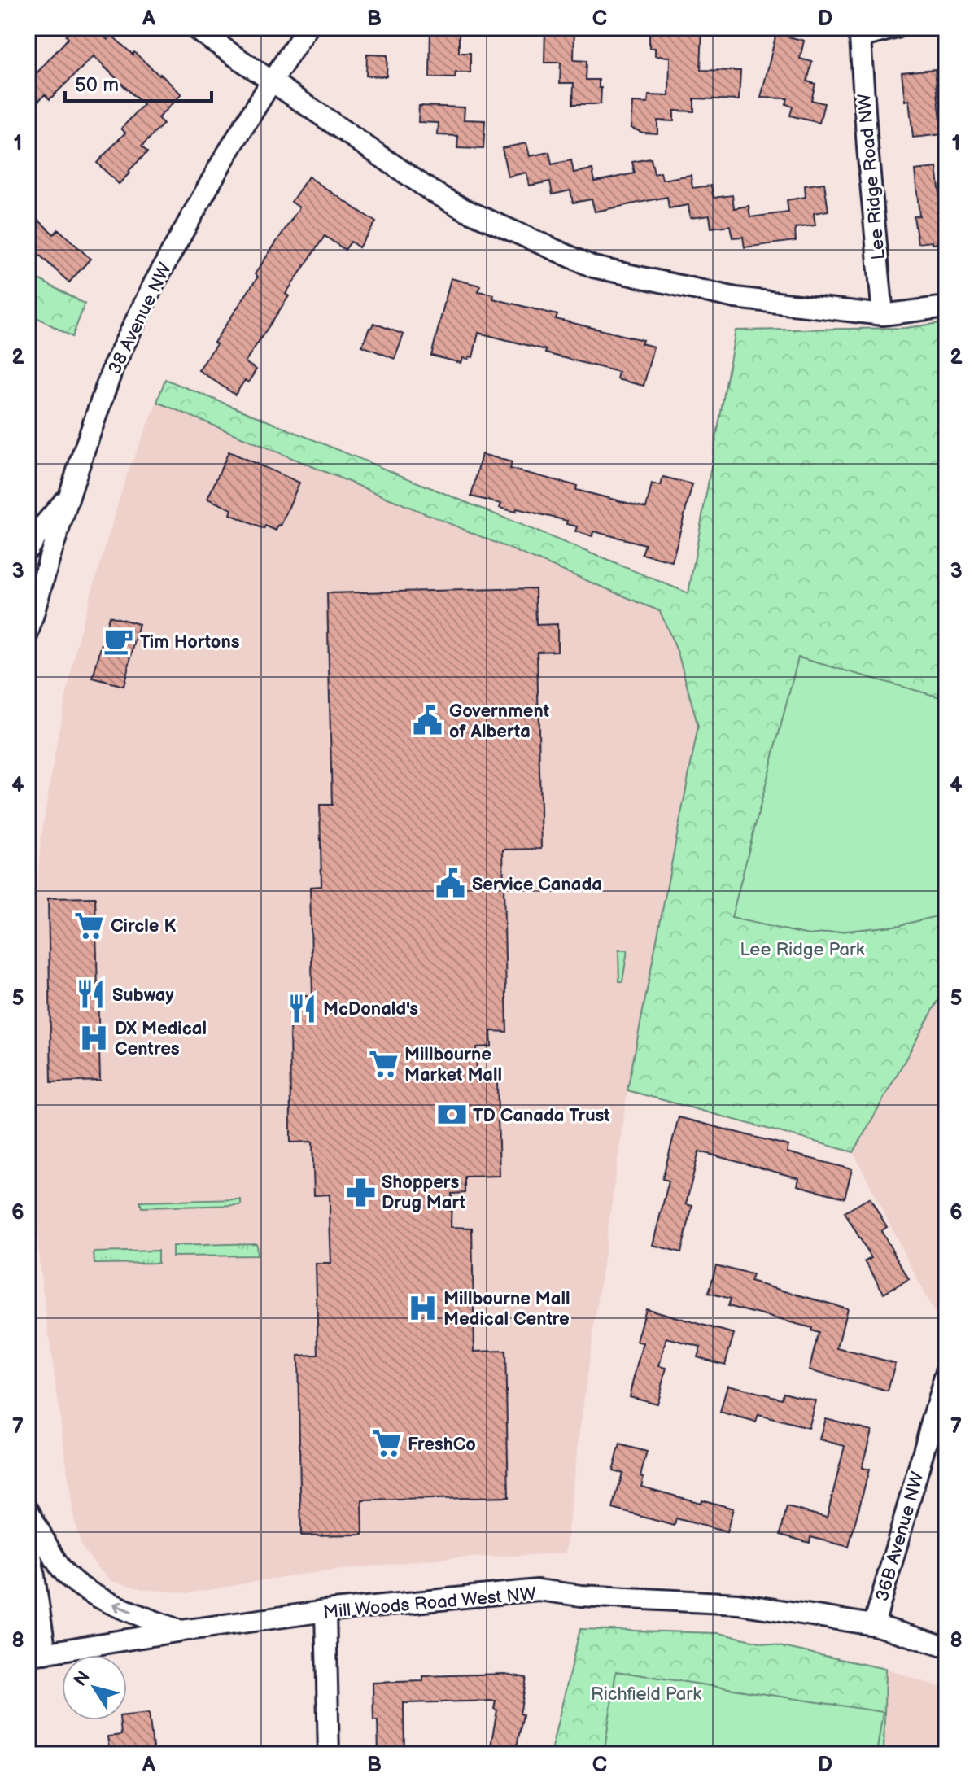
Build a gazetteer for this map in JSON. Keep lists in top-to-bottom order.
{
  "streets": {
    "street": [
      "Lee Ridge Road NW",
      "38 Avenue NW",
      "36B Avenue NW",
      "Mill Woods Road West NW"
    ]
  },
  "crossings": [
    ["36B Avenue NW", "Mill Woods Road West NW"]
  ],
  "parks": ["Lee Ridge Park", "Richfield Park"],
  "places": {
    "cafe": ["Tim Hortons"],
    "public building": ["Government of Alberta", "Service Canada"],
    "supermarket": ["Circle K", "Millbourne Market Mall", "FreshCo"],
    "restaurant": ["Subway", "McDonald's"],
    "hospital": ["DX Medical Centres", "Millbourne Mall Medical Centre"],
    "bank": ["TD Canada Trust"],
    "pharmacy": ["Shoppers Drug Mart"]
  },
  "scale_bar": "50 m",
  "north": "top left",
  "grid": {
    "columns": [
      "A",
      "B",
      "C",
      "D"
    ],
    "rows": [
      "1",
      "2",
      "3",
      "4",
      "5",
      "6",
      "7",
      "8"
    ]
  }
}
